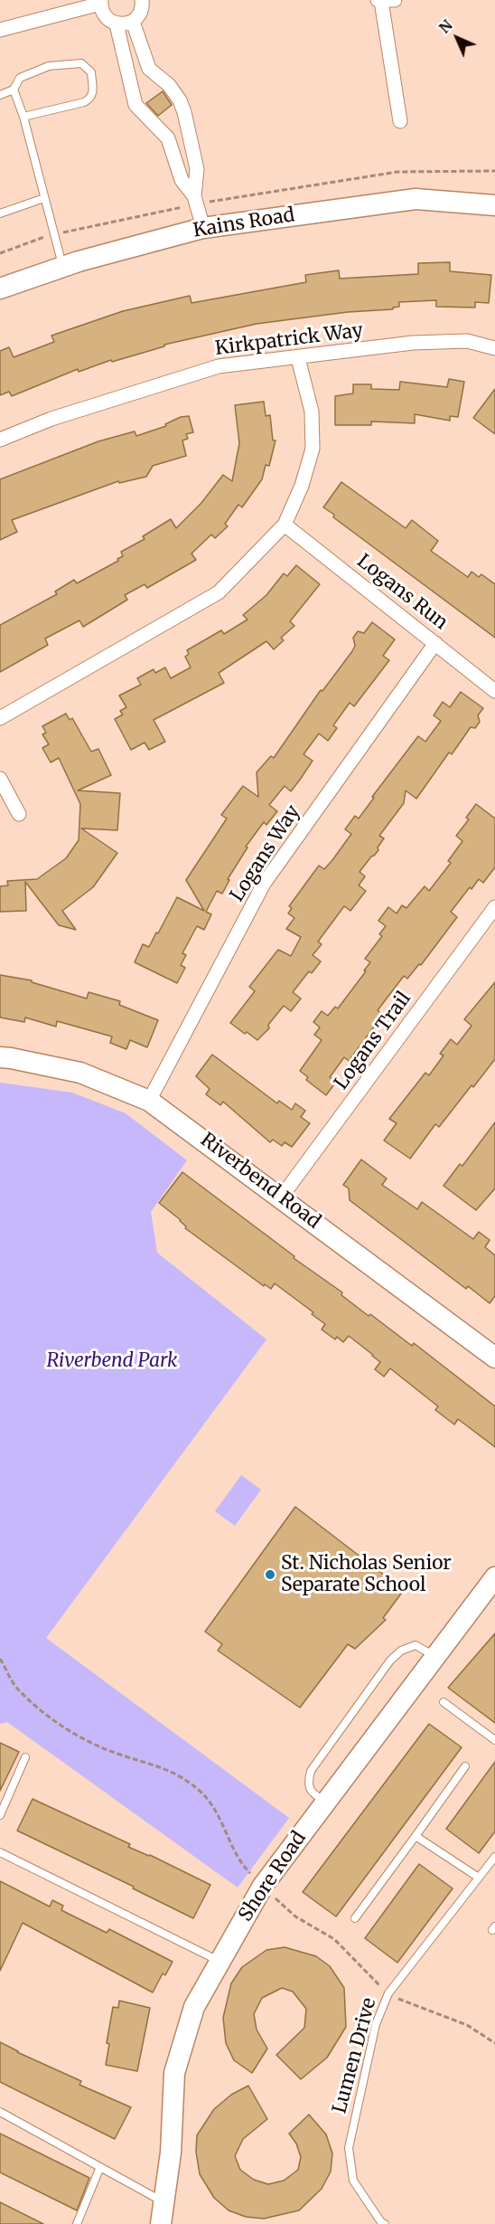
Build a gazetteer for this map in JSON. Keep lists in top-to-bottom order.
{
  "streets": {
    "street": [
      "Kains Road",
      "Kirkpatrick Way",
      "Logans Run",
      "Logans Way",
      "Logans Trail",
      "Riverbend Road",
      "Shore Road"
    ],
    "lane": ["Lumen Drive"]
  },
  "crossings": [
    ["Logans Run", "Logans Way"],
    ["Logans Way", "Riverbend Road"],
    ["Logans Trail", "Riverbend Road"]
  ],
  "parks": ["Riverbend Park"],
  "places": ["St. Nicholas Senior Separate School"],
  "north": "top left"
}
